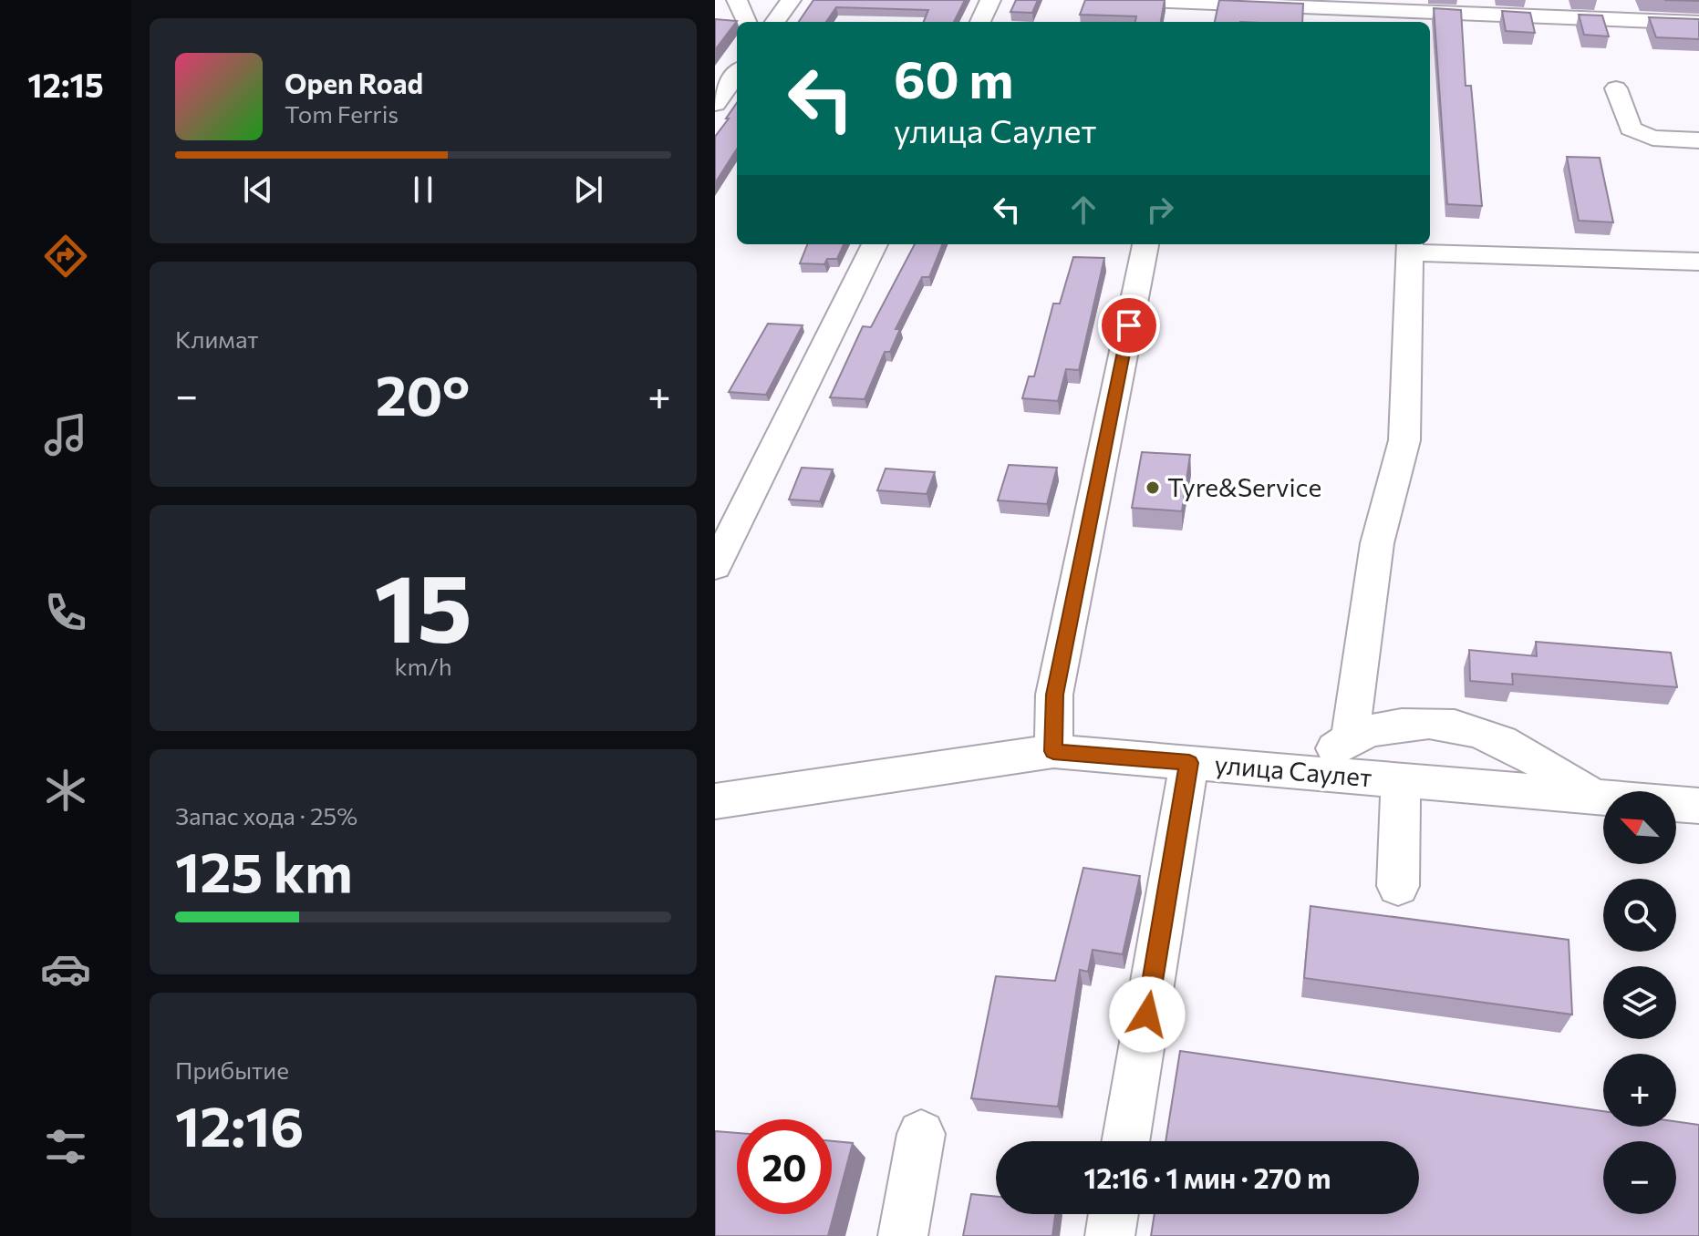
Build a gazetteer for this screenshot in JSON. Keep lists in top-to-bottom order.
{
  "streets": {
    "street": ["улица Саулет"]
  },
  "places": ["Tyre&Service"],
  "north": "top left",
  "page": {
    "tabs": "12:15",
    "turn": ["60 m", "улица Саулет"],
    "song": ["Open Road", "Tom Ferris"],
    "tile": [
      "Климат",
      ["15", "km/h"],
      ["Запас хода · 25%", "125 km"],
      ["Прибытие", "12:16"]
    ],
    "heat": ["−", "20°", "+"],
    "map_buttons": ["+", "−"],
    "limit": "20",
    "trip": "12:16 · 1 мин · 270 m"
  }
}
